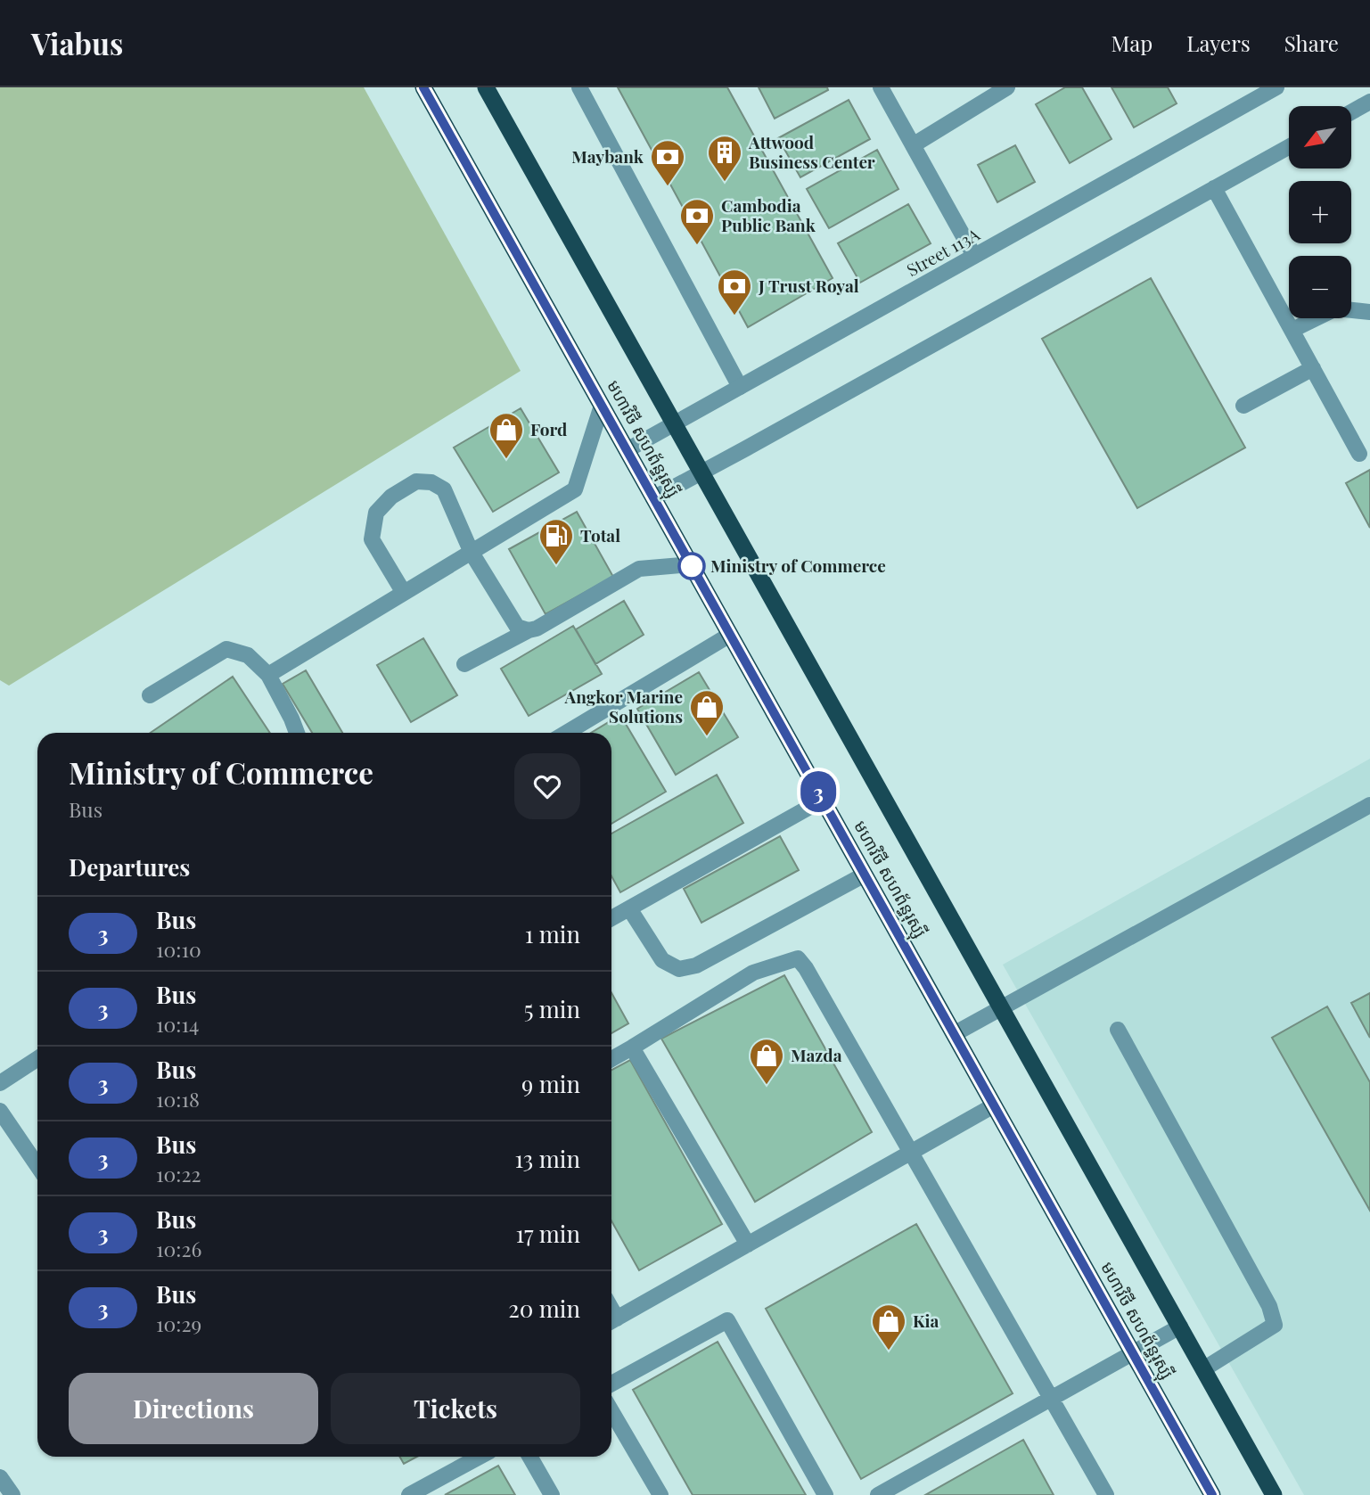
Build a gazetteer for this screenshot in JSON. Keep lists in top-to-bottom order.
{
  "streets": {
    "highway": ["មហាវិថី សហព័ន្ធរុស្ស៊ី"],
    "street": ["Street 113A"]
  },
  "crossings": [
    ["Street 113A", "មហាវិថី សហព័ន្ធរុស្ស៊ី"]
  ],
  "places": {
    "building": ["Attwood Business Center"],
    "bank": ["Maybank", "Cambodia Public Bank", "J Trust Royal"],
    "shop": [
      "Ford",
      "Angkor Marine Solutions",
      "Mazda",
      "Kia"
    ],
    "other": ["Ministry of Commerce"],
    "fuel station": ["Total"]
  },
  "lines": ["bus line 3"],
  "north": "bottom left",
  "page": {
    "header": "Viabus",
    "nav": ["Map", "Layers", "Share"],
    "on_map": "3",
    "map_buttons": ["+", "−"],
    "heading": [
      ["Ministry of Commerce", "Bus"],
      "Departures"
    ],
    "list": [
      {
        "mark": "3",
        "name": "Bus",
        "note": "10:10",
        "value": "1 min"
      },
      {
        "mark": "3",
        "name": "Bus",
        "note": "10:14",
        "value": "5 min"
      },
      {
        "mark": "3",
        "name": "Bus",
        "note": "10:18",
        "value": "9 min"
      },
      {
        "mark": "3",
        "name": "Bus",
        "note": "10:22",
        "value": "13 min"
      },
      {
        "mark": "3",
        "name": "Bus",
        "note": "10:26",
        "value": "17 min"
      },
      {
        "mark": "3",
        "name": "Bus",
        "note": "10:29",
        "value": "20 min"
      }
    ],
    "buttons": ["Directions", "Tickets"]
  }
}
